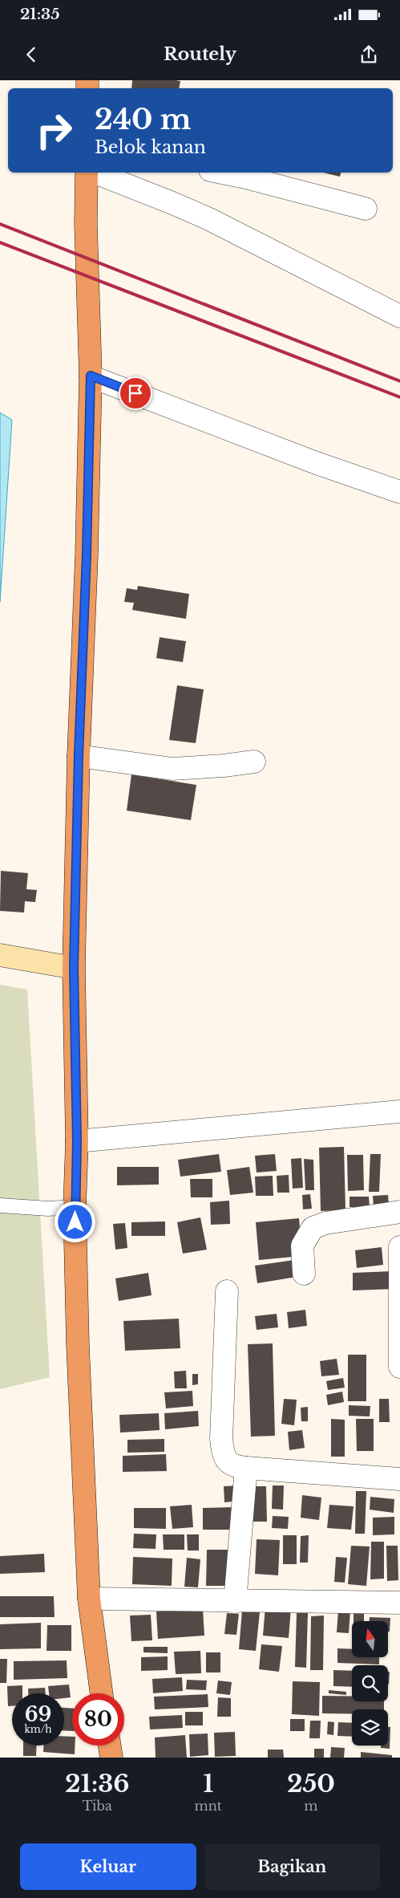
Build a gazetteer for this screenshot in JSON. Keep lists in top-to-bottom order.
{
  "north": "top",
  "page": {
    "status": "21:35",
    "header": "Routely",
    "turn": ["240 m", "Belok kanan"],
    "speed": "69 km/h",
    "limit": "80",
    "eta": [
      "21:36",
      "Tiba",
      "1",
      "mnt",
      "250",
      "m"
    ],
    "buttons": ["Keluar", "Bagikan"]
  }
}
